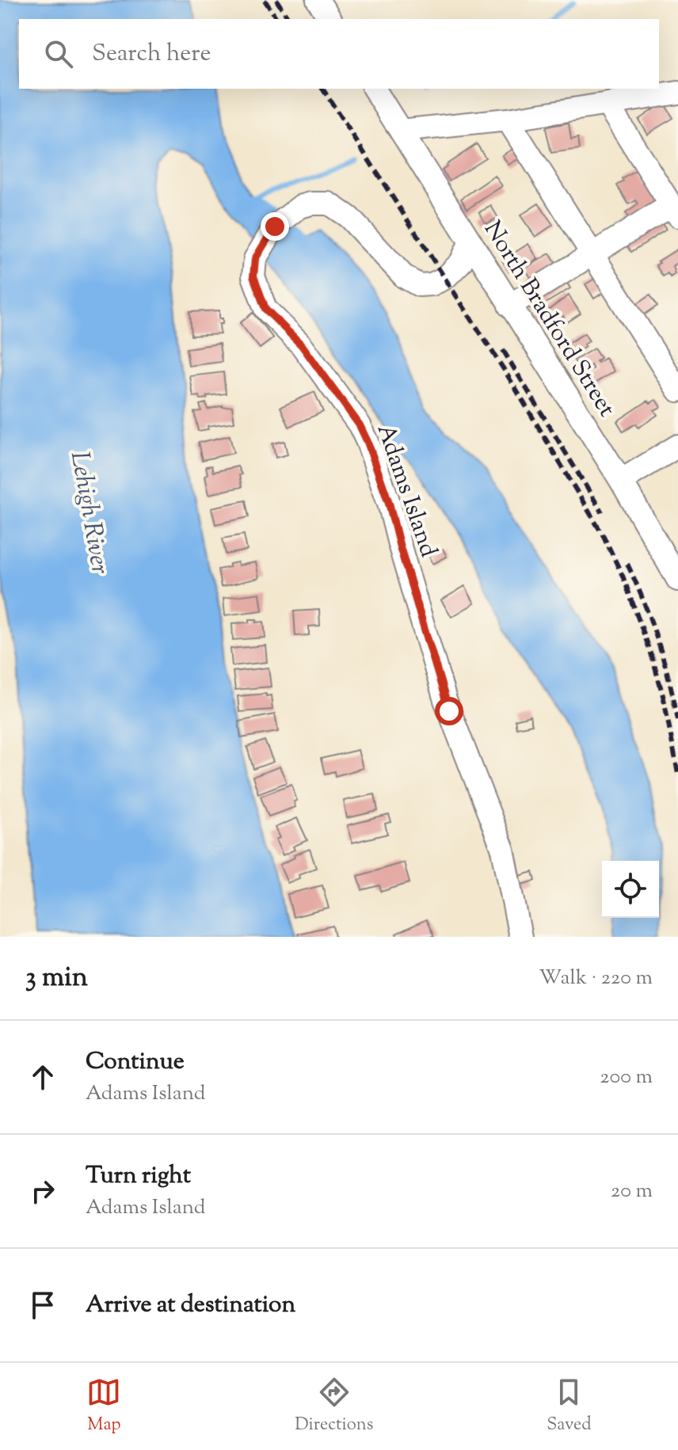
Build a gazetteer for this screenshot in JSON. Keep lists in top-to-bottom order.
{
  "streets": {
    "street": ["North Bradford Street", "Adams Island"]
  },
  "crossings": [
    ["North Bradford Street", "Adams Island"]
  ],
  "water": ["Lehigh River"],
  "page": {
    "search": "Search here",
    "heading": ["3 min", "Walk · 220 m"],
    "list": [
      ["Continue", "Adams Island", "200 m"],
      ["Turn right", "Adams Island", "20 m"],
      "Arrive at destination"
    ],
    "nav": ["Map", "Directions", "Saved"]
  }
}
